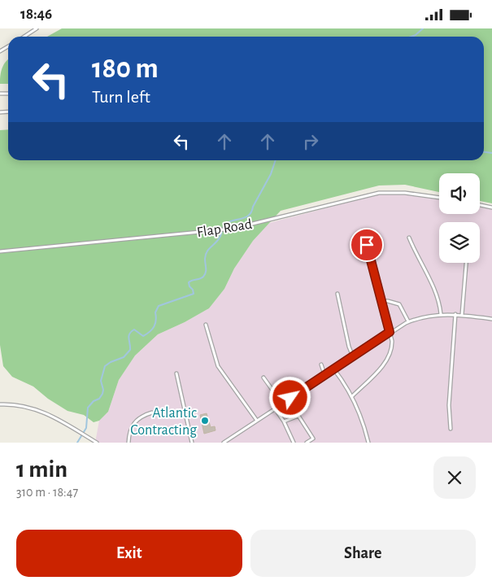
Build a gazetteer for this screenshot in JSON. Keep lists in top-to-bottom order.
{
  "streets": {
    "lane": ["Flap Road"]
  },
  "places": ["Atlantic Contracting"],
  "page": {
    "status": "18:46",
    "turn": ["180 m", "Turn left"],
    "heading": ["1 min", "310 m · 18:47"],
    "buttons": ["Exit", "Share"]
  }
}
